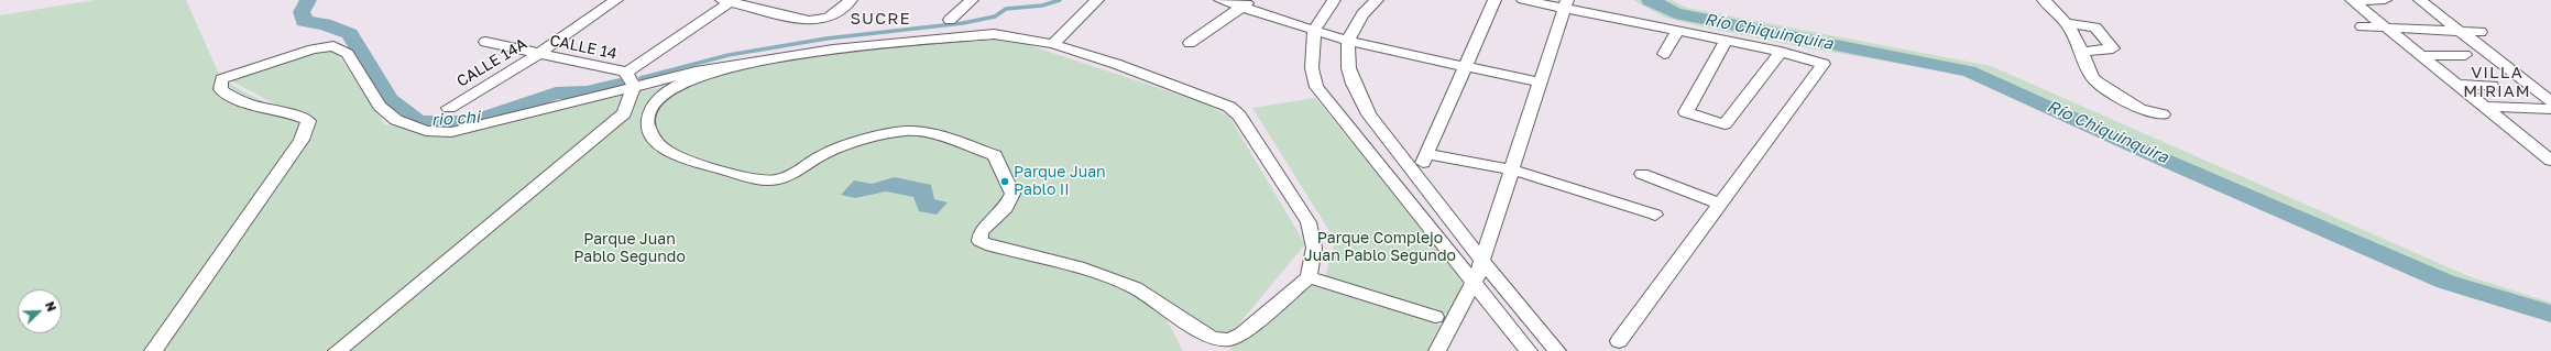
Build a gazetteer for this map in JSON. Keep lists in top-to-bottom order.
{
  "streets": {
    "street": ["CALLE 14", "CALLE 14A"]
  },
  "crossings": [
    ["CALLE 14", "CALLE 14A"]
  ],
  "districts": ["SUCRE", "VILLA MIRIAM"],
  "water": ["Río Chiquinquira", "rio chi"],
  "parks": ["Parque Complejo Juan Pablo Segundo", "Parque Juan Pablo Segundo"],
  "places": ["Parque Juan Pablo II"],
  "north": "top right"
}
